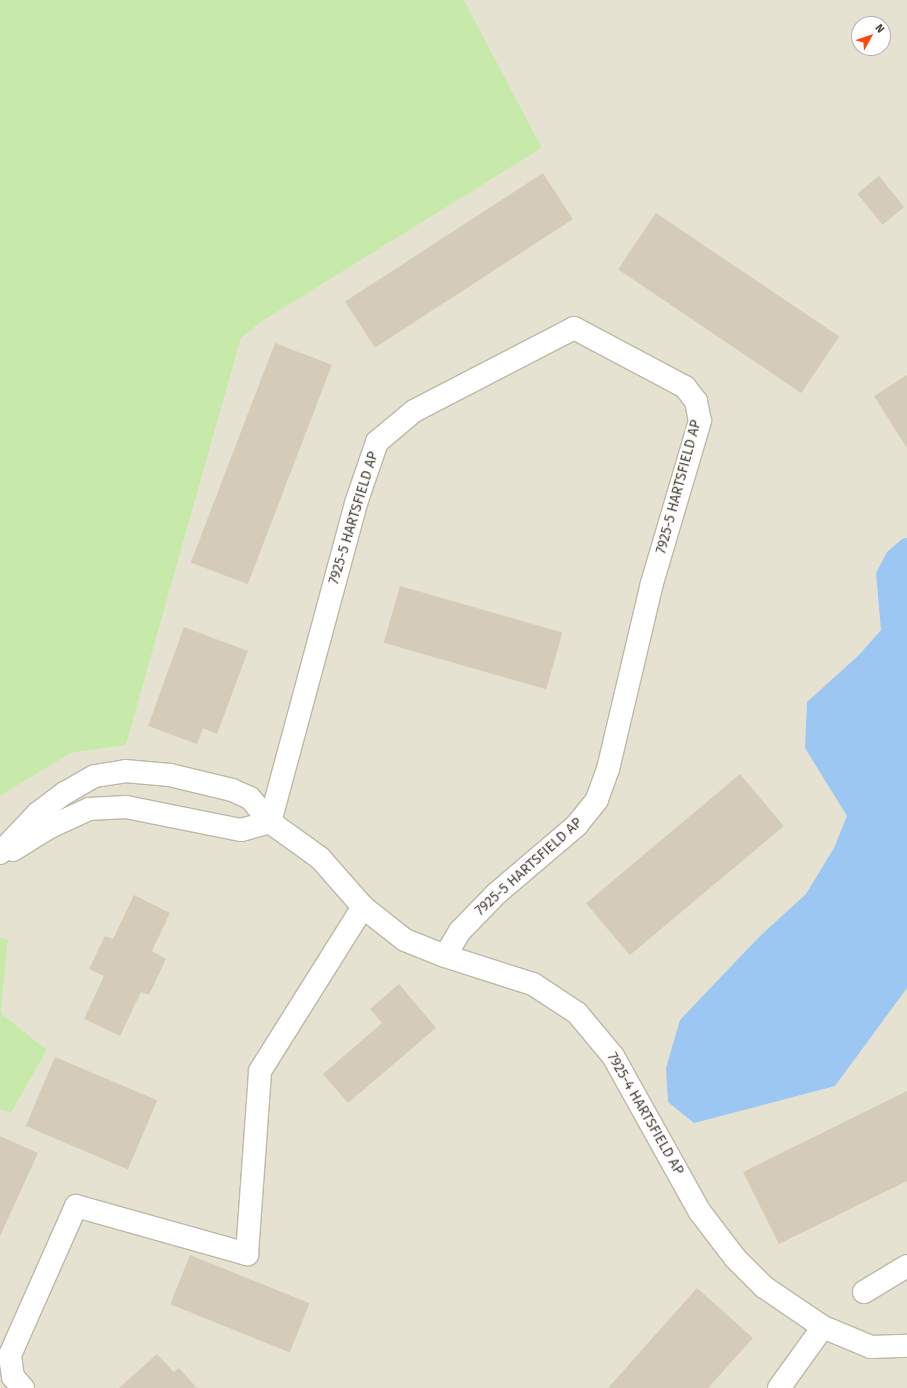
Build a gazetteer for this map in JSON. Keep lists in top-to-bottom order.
{
  "streets": {
    "street": ["7925-5 HARTSFIELD AP", "7925-4 HARTSFIELD AP"]
  },
  "crossings": [
    ["7925-5 HARTSFIELD AP", "7925-4 HARTSFIELD AP"]
  ],
  "north": "top right"
}
